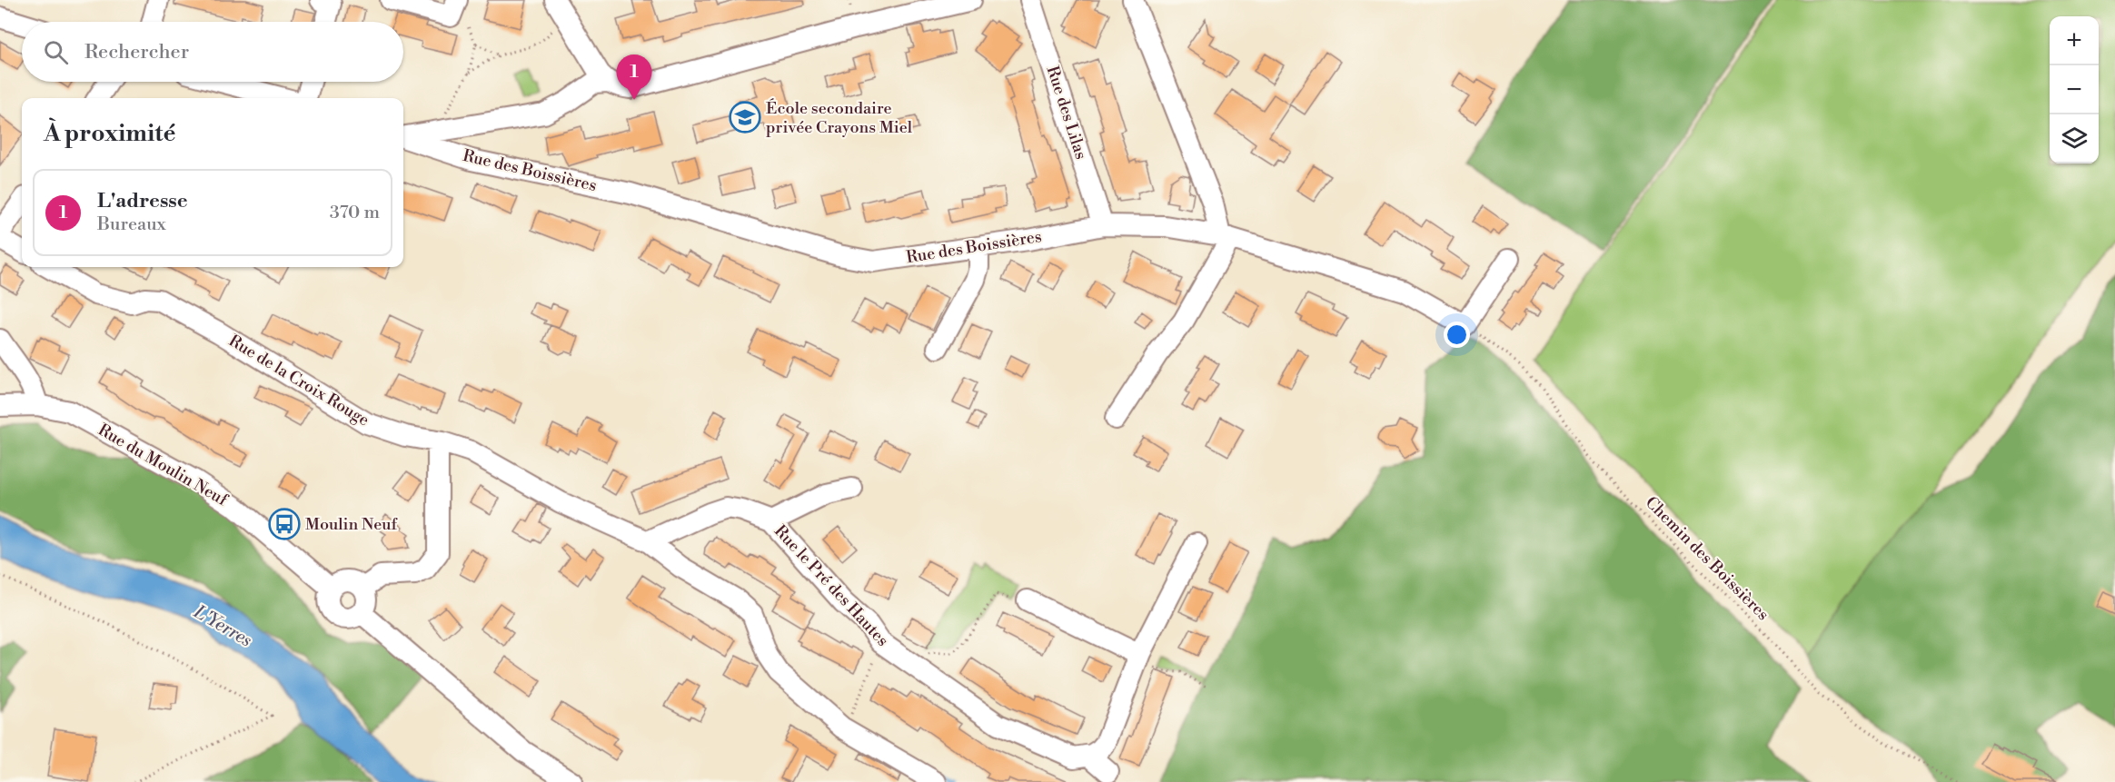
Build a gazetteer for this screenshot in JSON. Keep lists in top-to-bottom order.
{
  "streets": {
    "street": [
      "Rue des Lilas",
      "Rue des Boissières",
      "Rue de la Croix Rouge",
      "Rue du Moulin Neuf",
      "Rue le Pré des Hautes"
    ],
    "path": ["Chemin des Boissières"]
  },
  "crossings": [
    ["Rue des Lilas", "Rue des Boissières"],
    ["Rue des Boissières", "Chemin des Boissières"],
    ["Rue de la Croix Rouge", "Rue le Pré des Hautes"]
  ],
  "water": ["L'Yerres"],
  "places": {
    "school or university": ["École secondaire privée Crayons Miel"],
    "bus stop": ["Moulin Neuf"]
  },
  "page": {
    "map_buttons": ["+", "−"],
    "search": "Rechercher",
    "pins": "1",
    "heading": "À proximité",
    "list": [
      {
        "mark": "1",
        "name": "L'adresse",
        "note": "Bureaux",
        "value": "370 m"
      }
    ]
  }
}
